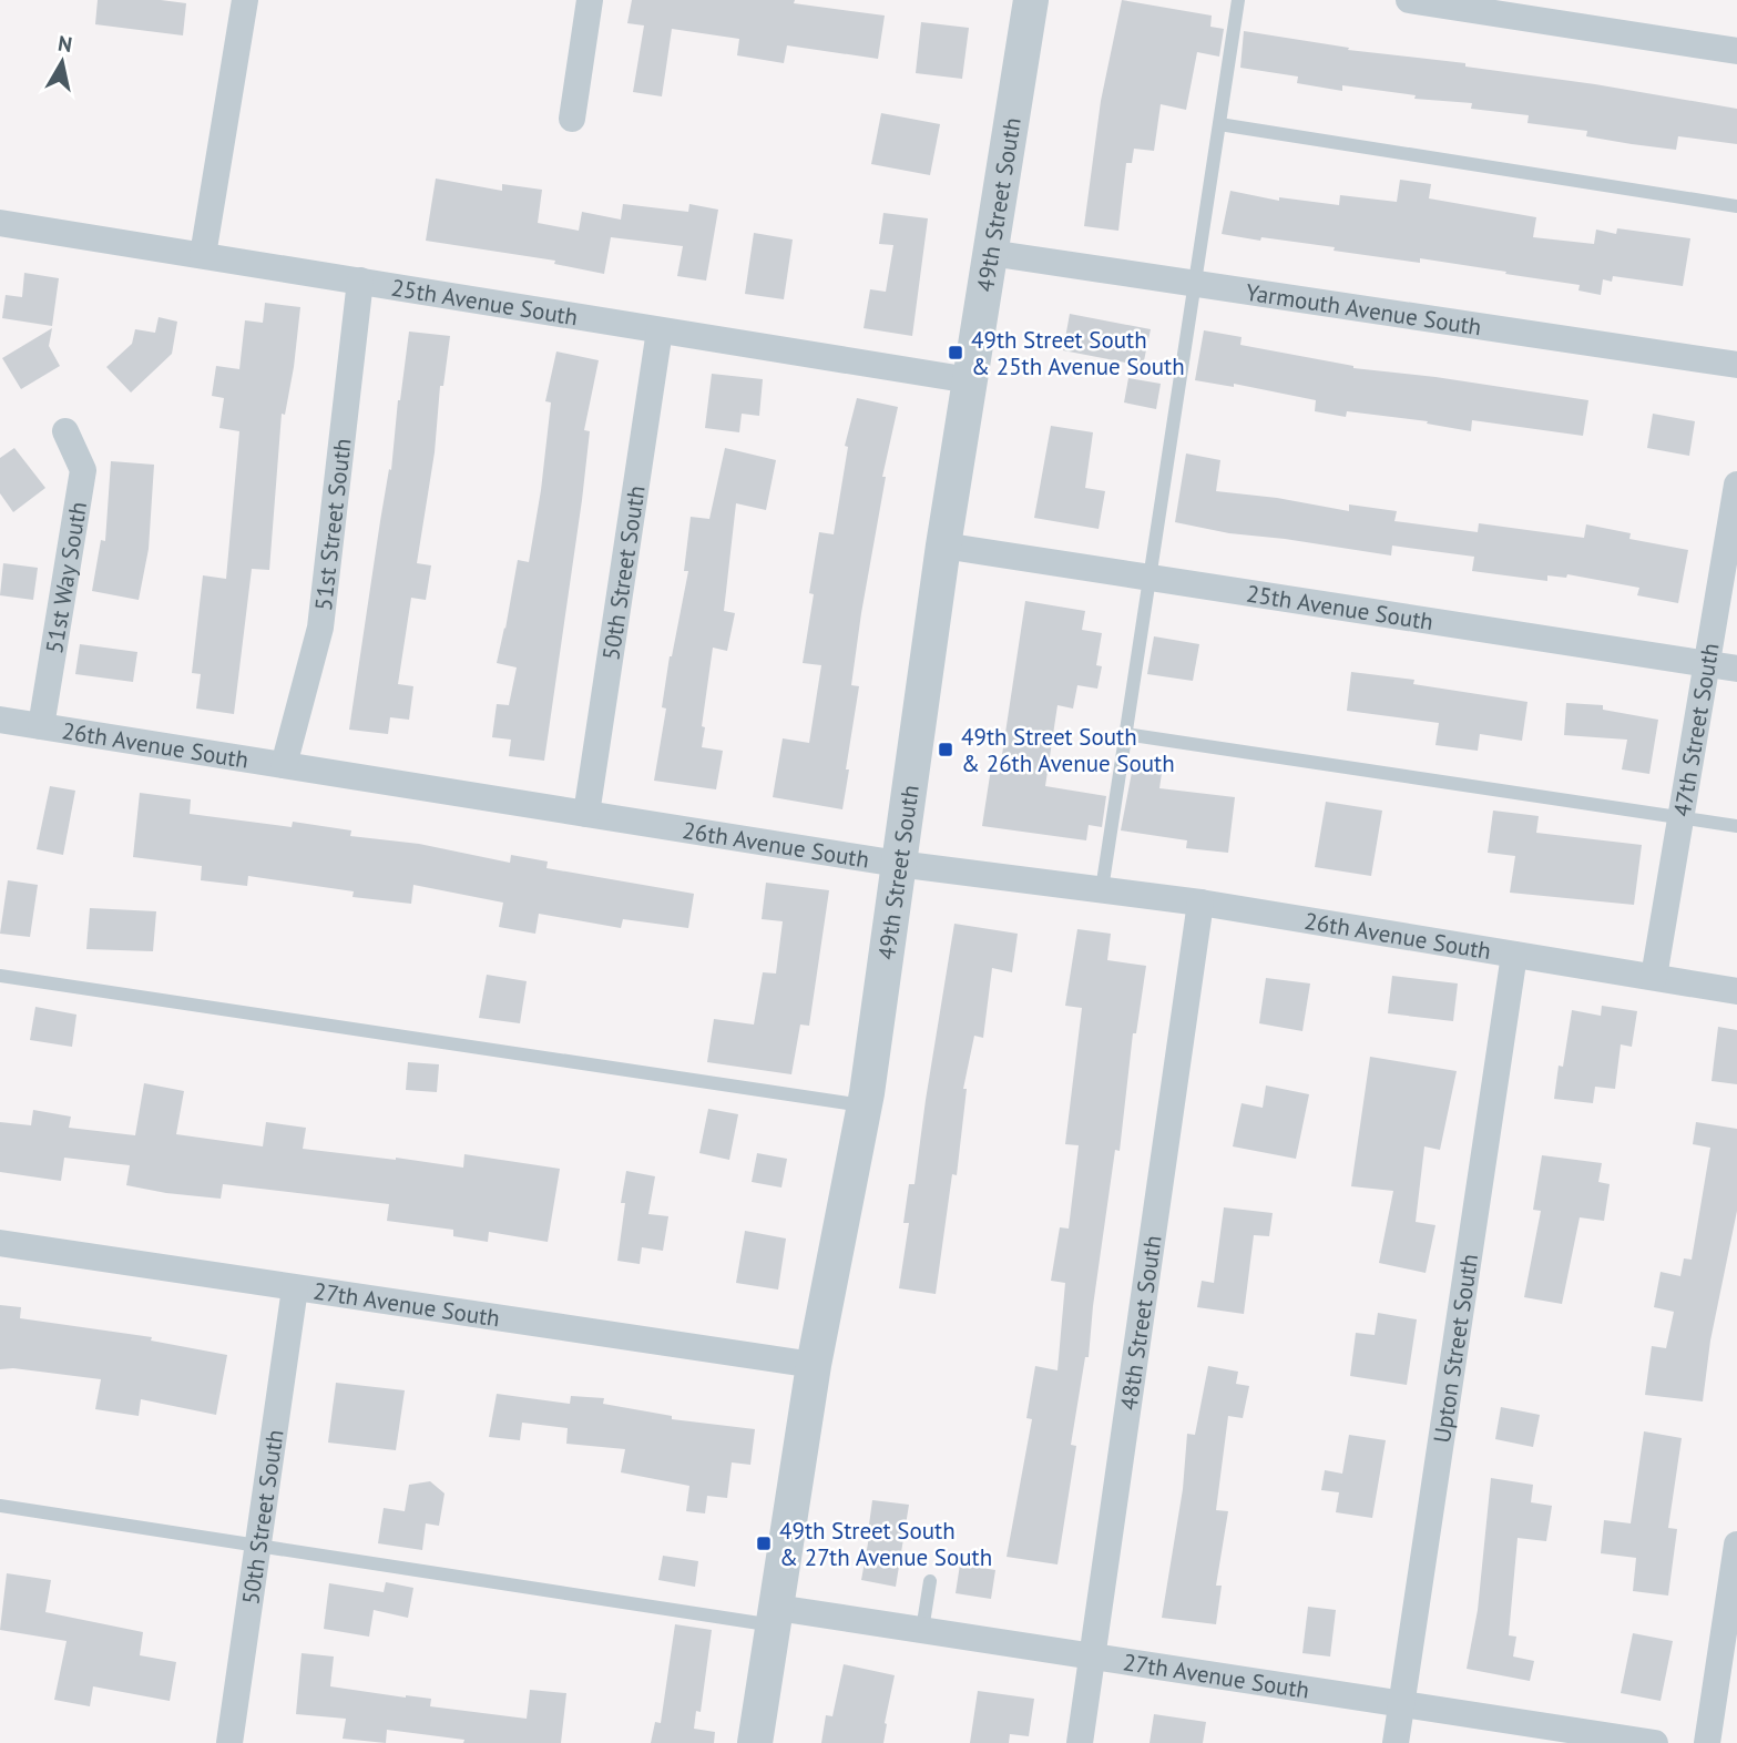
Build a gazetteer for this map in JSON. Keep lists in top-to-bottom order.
{
  "streets": {
    "street": [
      "49th Street South",
      "25th Avenue South",
      "Yarmouth Avenue South",
      "51st Street South",
      "50th Street South",
      "51st Way South",
      "47th Street South",
      "26th Avenue South",
      "27th Avenue South",
      "48th Street South",
      "Upton Street South"
    ]
  },
  "crossings": [
    ["49th Street South", "25th Avenue South"],
    ["49th Street South", "Yarmouth Avenue South"],
    ["49th Street South", "26th Avenue South"],
    ["49th Street South", "27th Avenue South"],
    ["25th Avenue South", "51st Street South"],
    ["25th Avenue South", "50th Street South"],
    ["25th Avenue South", "47th Street South"],
    ["51st Street South", "26th Avenue South"],
    ["50th Street South", "26th Avenue South"],
    ["50th Street South", "27th Avenue South"],
    ["51st Way South", "26th Avenue South"],
    ["47th Street South", "26th Avenue South"],
    ["26th Avenue South", "48th Street South"],
    ["26th Avenue South", "Upton Street South"],
    ["27th Avenue South", "48th Street South"],
    ["27th Avenue South", "Upton Street South"]
  ],
  "places": {
    "transit": ["49th Street South & 25th Avenue South", "49th Street South & 26th Avenue South", "49th Street South & 27th Avenue South"]
  },
  "north": "top"
}
